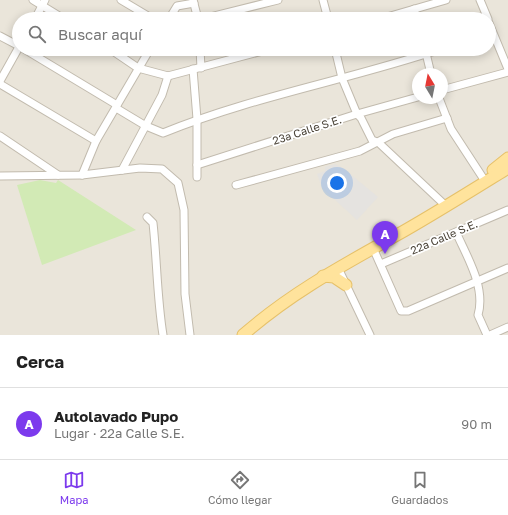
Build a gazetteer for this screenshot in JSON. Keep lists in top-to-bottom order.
{
  "streets": {
    "street": ["23a Calle S.E.", "22a Calle S.E."]
  },
  "north": "top",
  "page": {
    "search": "Buscar aquí",
    "pins": "A",
    "heading": "Cerca",
    "list": [
      {
        "mark": "A",
        "name": "Autolavado Pupo",
        "note": "Lugar · 22a Calle S.E.",
        "value": "90 m"
      }
    ],
    "nav": ["Mapa", "Cómo llegar", "Guardados"]
  }
}
